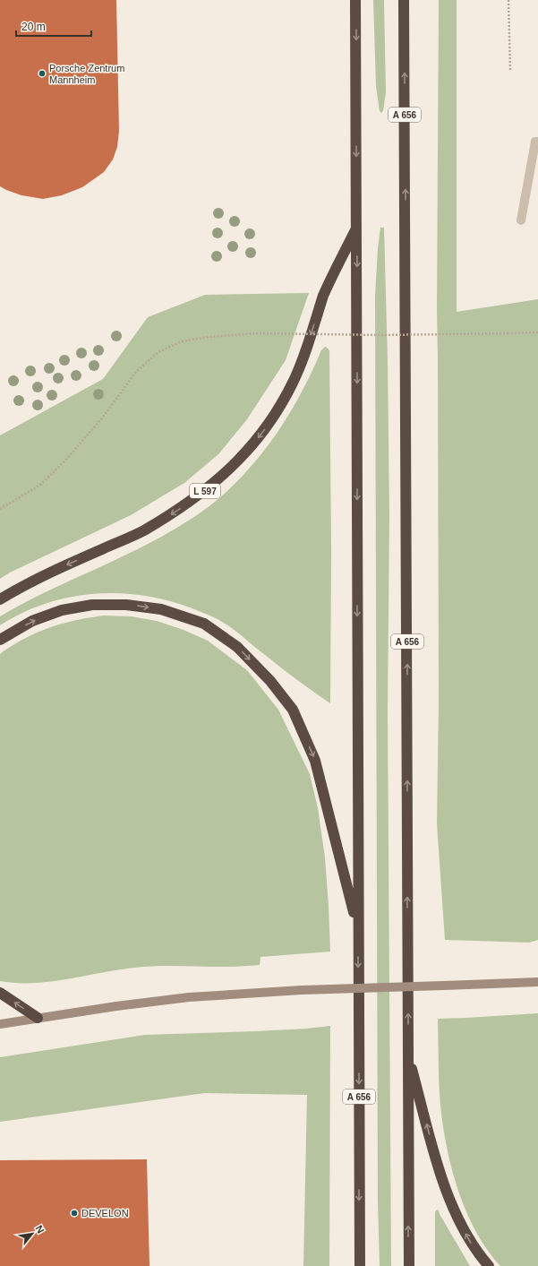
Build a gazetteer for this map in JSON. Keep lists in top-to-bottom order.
{
  "streets": {
    "highway": ["A 656", "L 597"]
  },
  "crossings": [
    ["A 656", "L 597"]
  ],
  "places": ["Porsche Zentrum Mannheim", "DEVELON"],
  "scale_bar": "20 m",
  "north": "top right"
}
